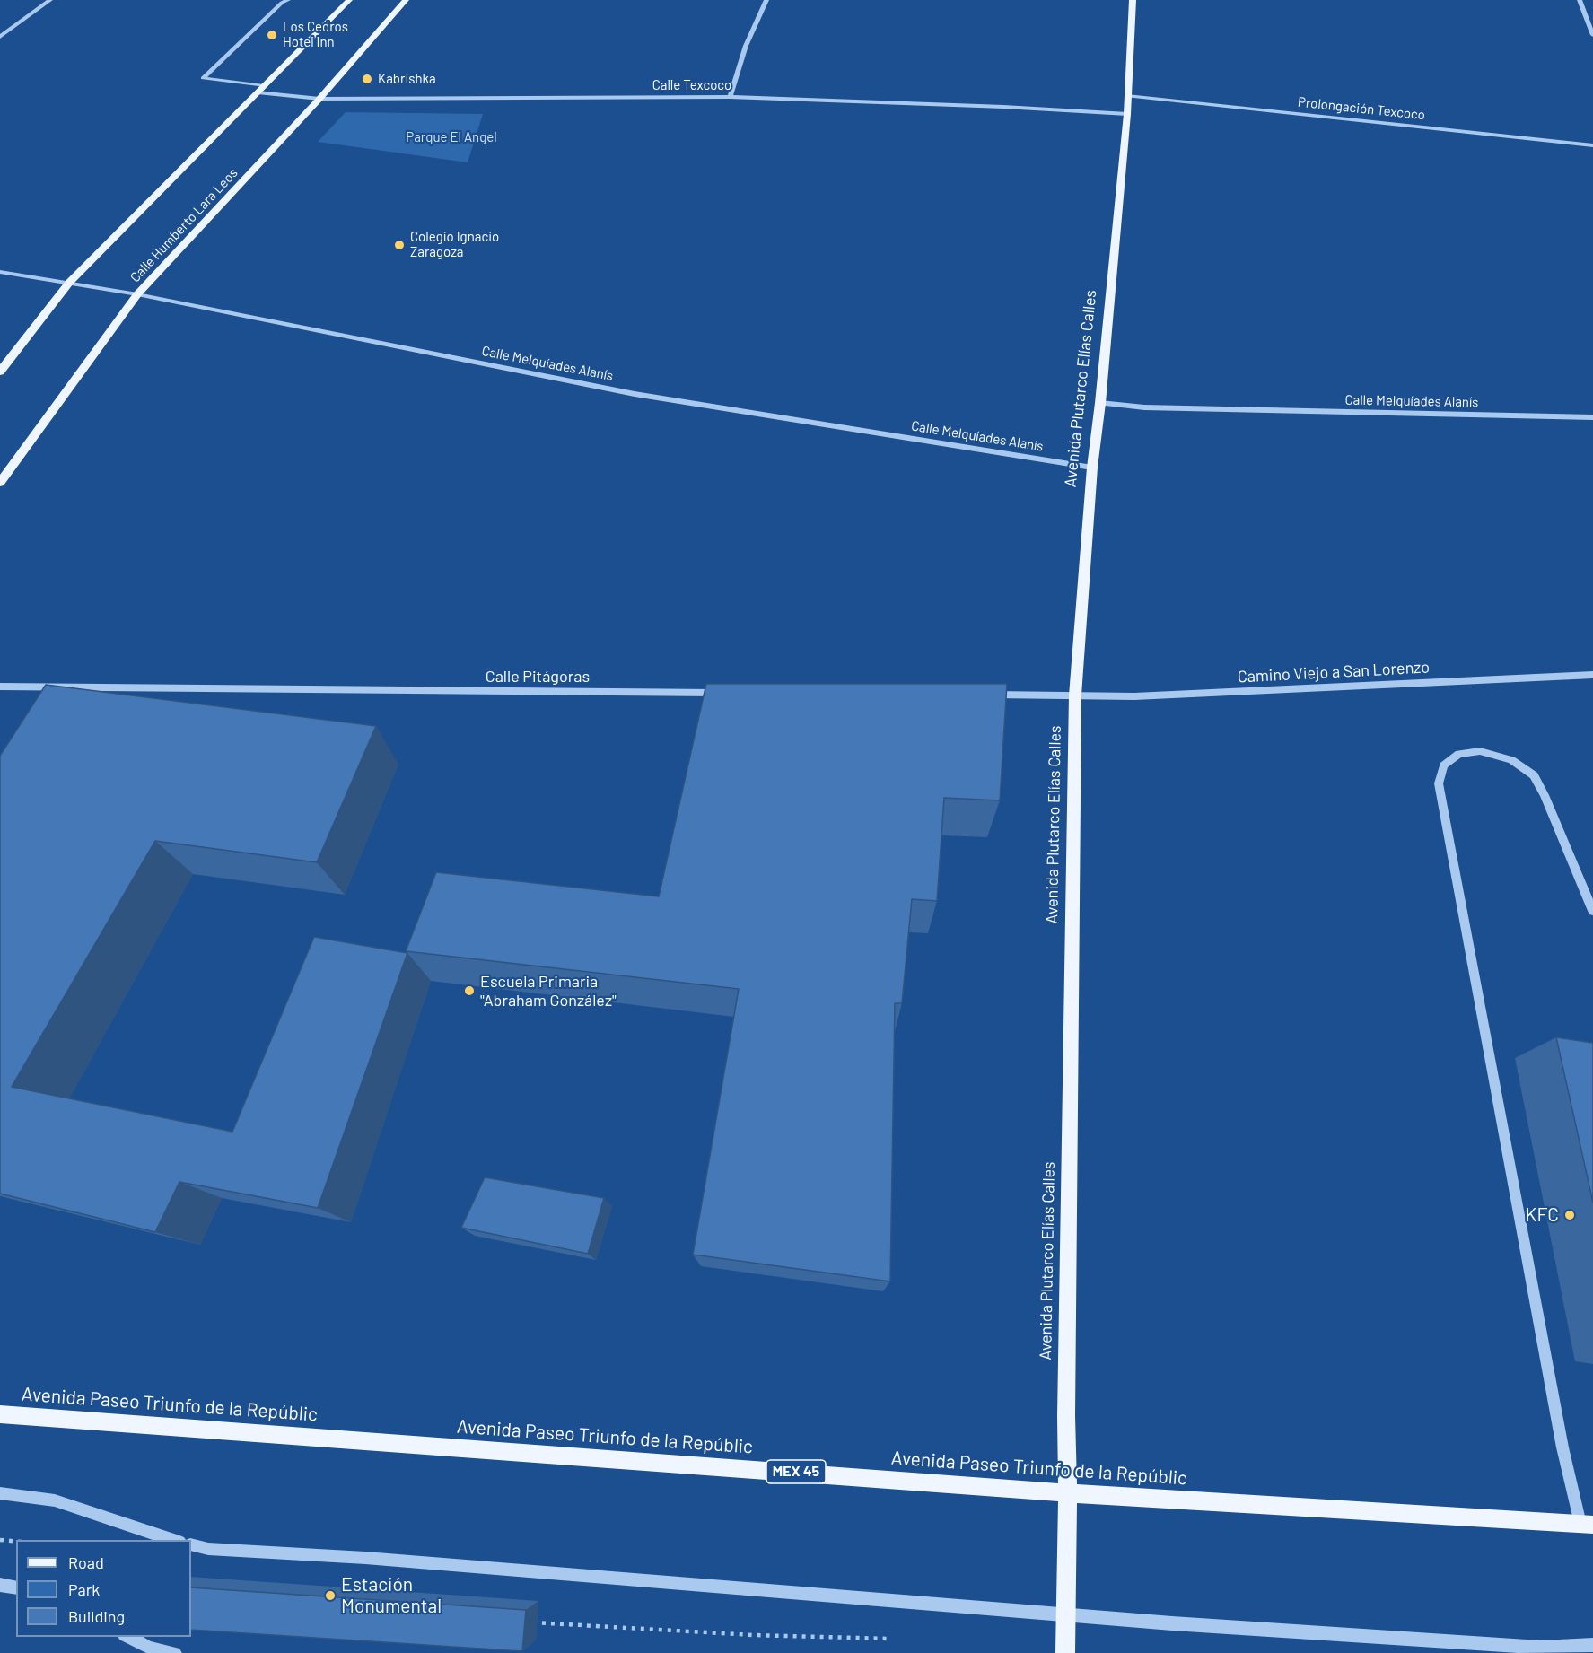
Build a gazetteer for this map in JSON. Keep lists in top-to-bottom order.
{
  "streets": {
    "main road": [
      "Calle Humberto Lara Leos",
      "Avenida Plutarco Elías Calles",
      "Avenida Paseo Triunfo de la Repúblic",
      "MEX 45"
    ],
    "street": [
      "Calle Texcoco",
      "Prolongación Texcoco",
      "Calle Melquíades Alanís",
      "Camino Viejo a San Lorenzo",
      "Calle Pitágoras"
    ]
  },
  "crossings": [
    ["Calle Texcoco", "Calle Humberto Lara Leos"],
    ["Calle Texcoco", "Avenida Plutarco Elías Calles"],
    ["Prolongación Texcoco", "Avenida Plutarco Elías Calles"],
    ["Calle Humberto Lara Leos", "Calle Melquíades Alanís"],
    ["Calle Melquíades Alanís", "Avenida Plutarco Elías Calles"],
    ["Avenida Plutarco Elías Calles", "Camino Viejo a San Lorenzo"],
    ["Avenida Plutarco Elías Calles", "Avenida Paseo Triunfo de la Repúblic"]
  ],
  "parks": ["Parque El Angel"],
  "places": [
    "Los Cedros Hotel Inn",
    "Kabrishka",
    "Colegio Ignacio Zaragoza",
    "Escuela Primaria \"Abraham González\"",
    "KFC",
    "Estación Monumental"
  ],
  "legend": ["Road", "Park", "Building"]
}
